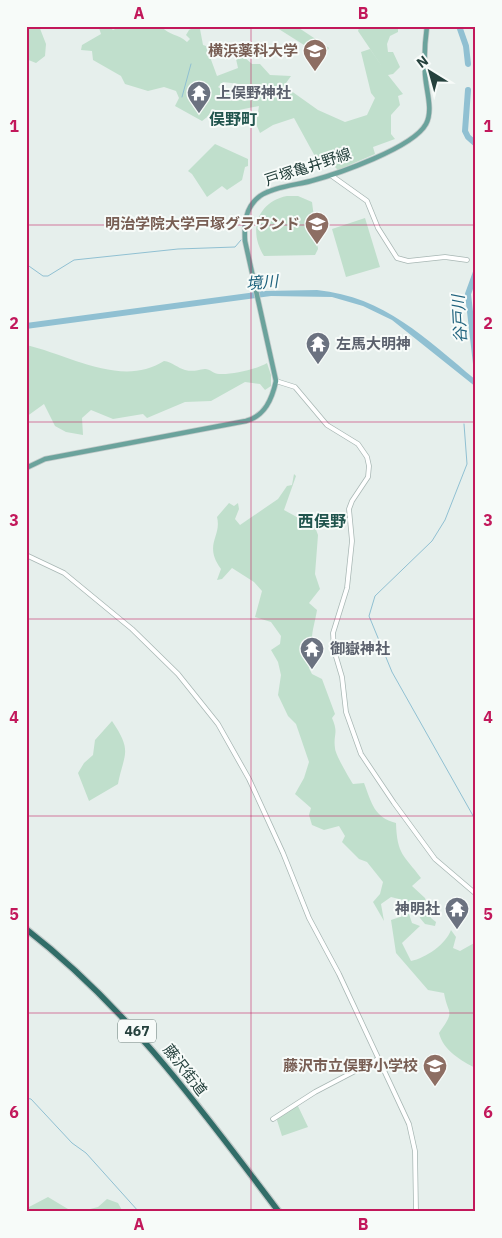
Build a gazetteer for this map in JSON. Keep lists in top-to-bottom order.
{
  "streets": {
    "highway": ["467", "藤沢街道"],
    "main road": ["戸塚亀井野線"]
  },
  "districts": ["俣野町", "西俣野"],
  "water": ["境川", "谷戸川"],
  "places": {
    "school or university": ["横浜薬科大学", "明治学院大学戸塚グラウンド", "藤沢市立俣野小学校"],
    "temple": [
      "上俣野神社",
      "左馬大明神",
      "御嶽神社",
      "神明社"
    ]
  },
  "north": "top left",
  "grid": {
    "columns": ["A", "B"],
    "rows": [
      "1",
      "2",
      "3",
      "4",
      "5",
      "6"
    ]
  }
}
